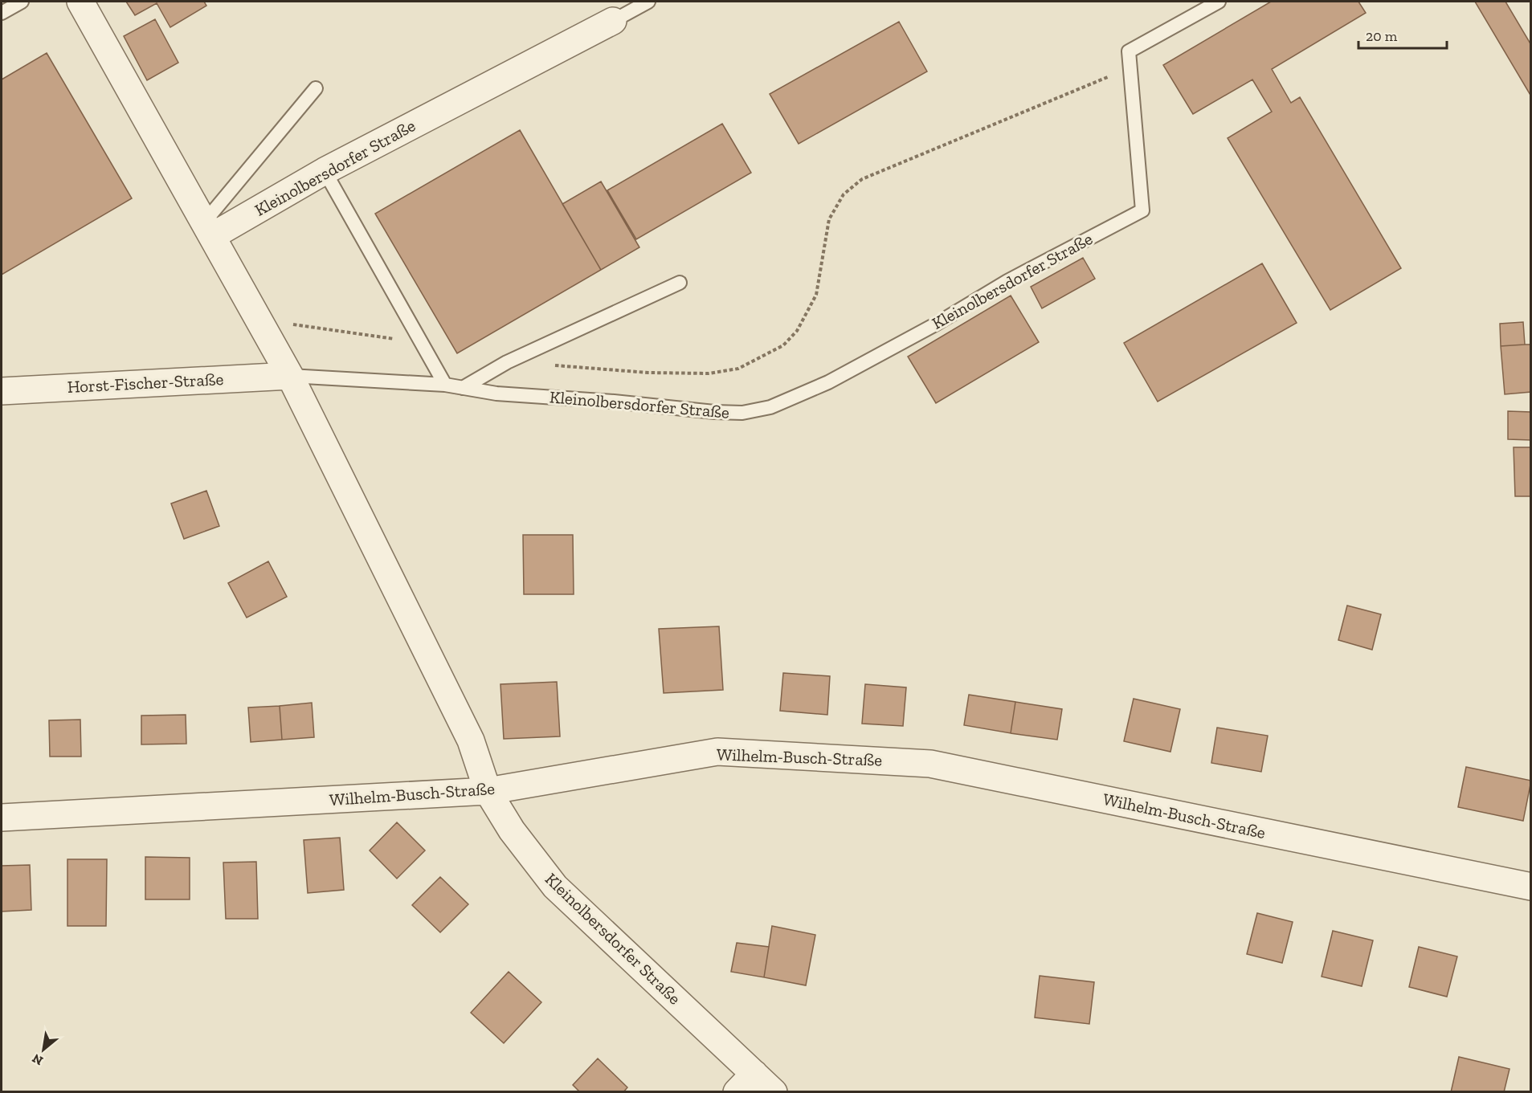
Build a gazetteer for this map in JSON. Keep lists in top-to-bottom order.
{
  "streets": {
    "street": ["Kleinolbersdorfer Straße", "Horst-Fischer-Straße", "Wilhelm-Busch-Straße"]
  },
  "crossings": [
    ["Kleinolbersdorfer Straße", "Horst-Fischer-Straße"],
    ["Kleinolbersdorfer Straße", "Wilhelm-Busch-Straße"]
  ],
  "scale_bar": "20 m",
  "north": "bottom left"
}
